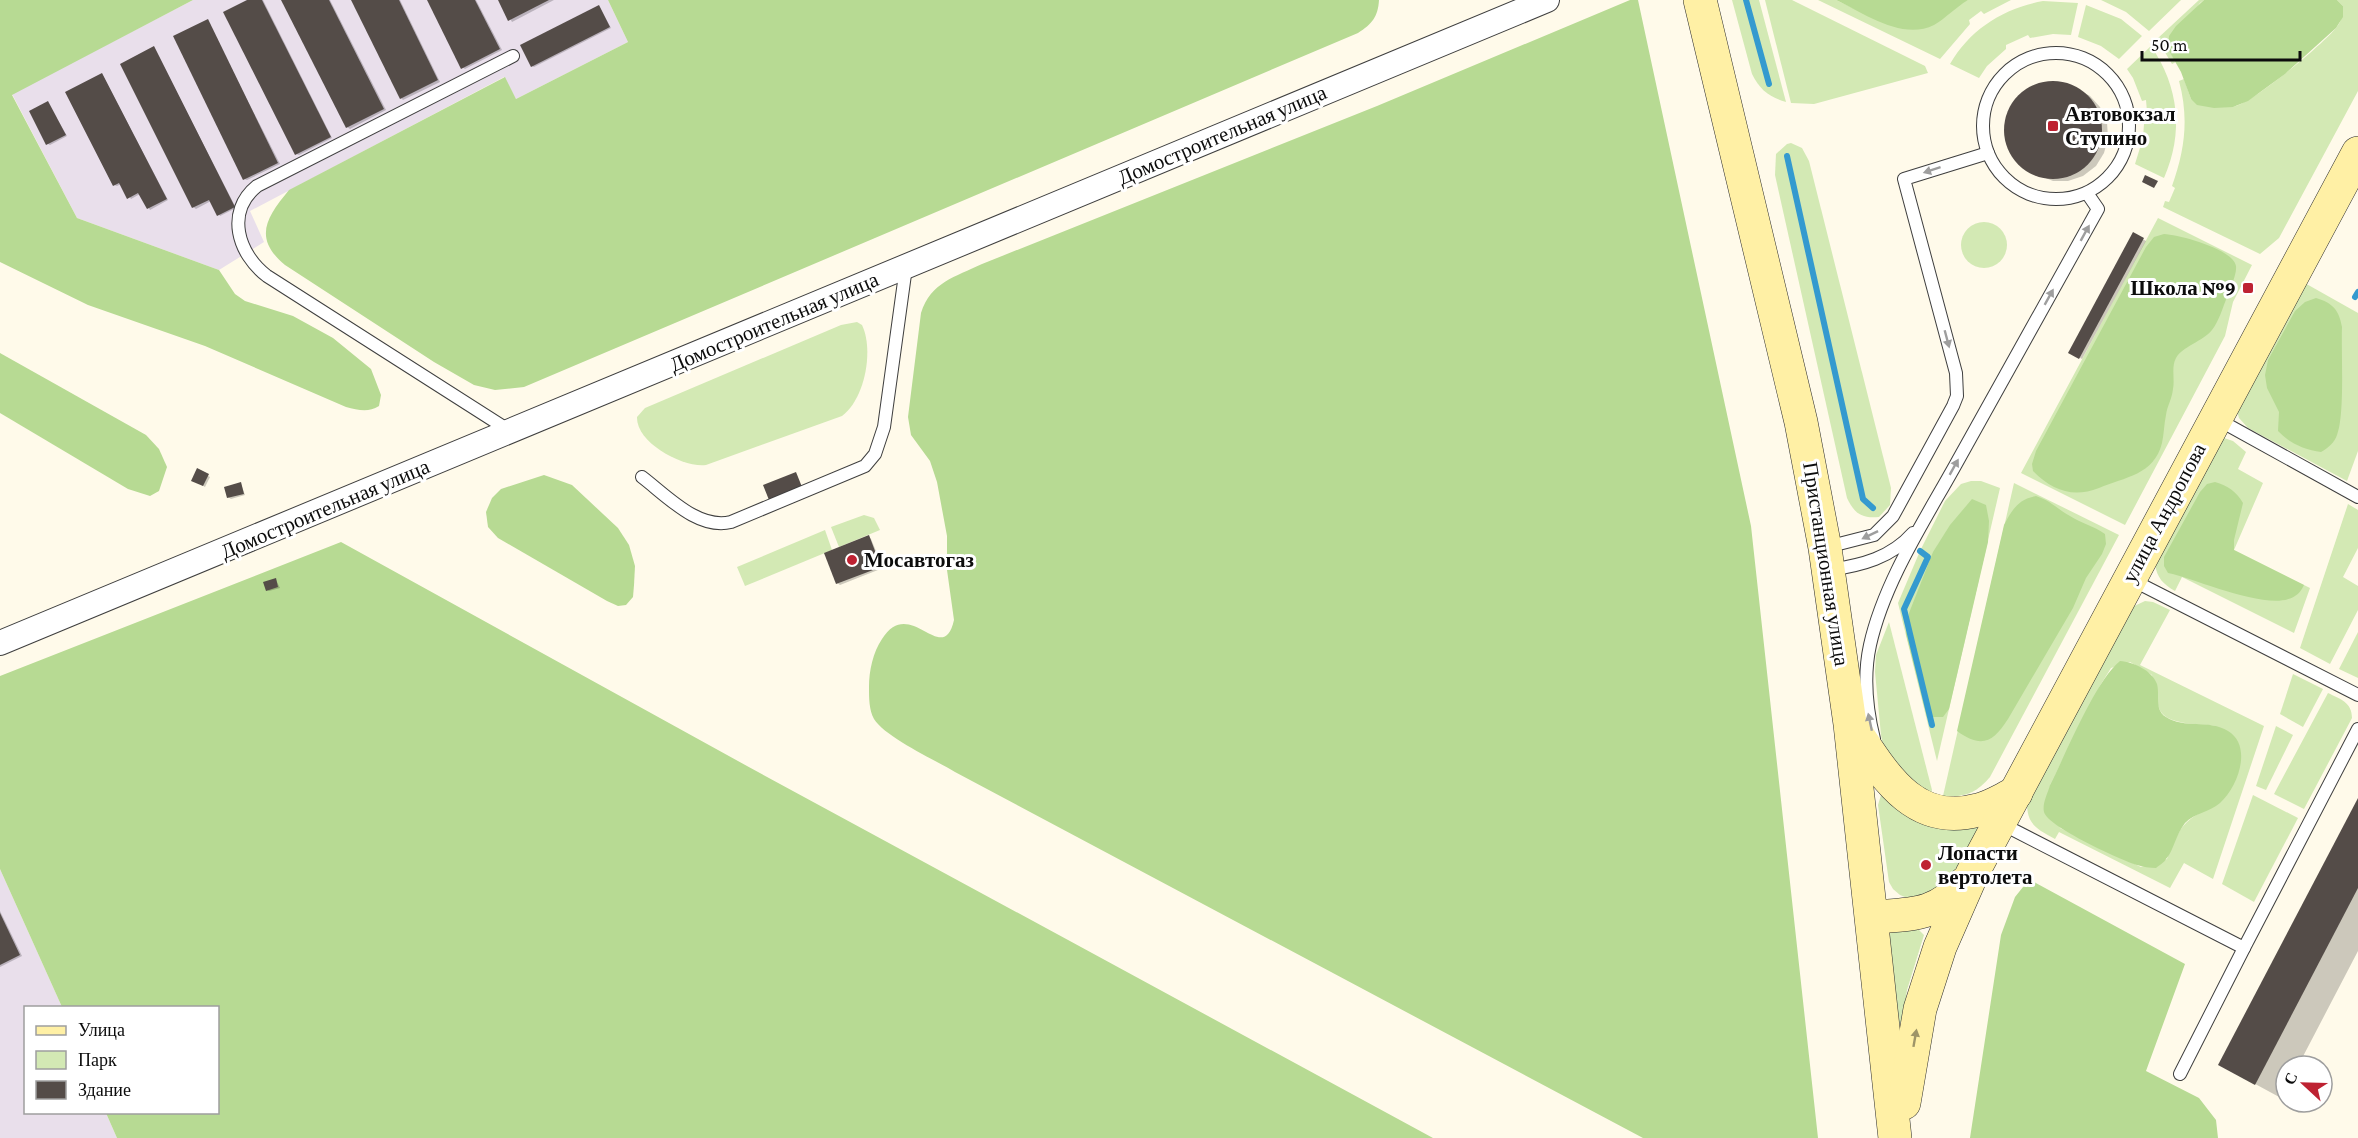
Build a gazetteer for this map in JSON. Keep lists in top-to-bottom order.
{
  "streets": {
    "main road": ["улица Андропова", "Пристанционная улица"],
    "street": ["Домостроительная улица"]
  },
  "crossings": [
    ["улица Андропова", "Пристанционная улица"]
  ],
  "places": {
    "transit": ["Автовокзал Ступино", "Школа №9"],
    "other": ["Мосавтогаз", "Лопасти вертолета"]
  },
  "legend": ["Улица", "Парк", "Здание"],
  "scale_bar": "50 m",
  "north": "left"
}
